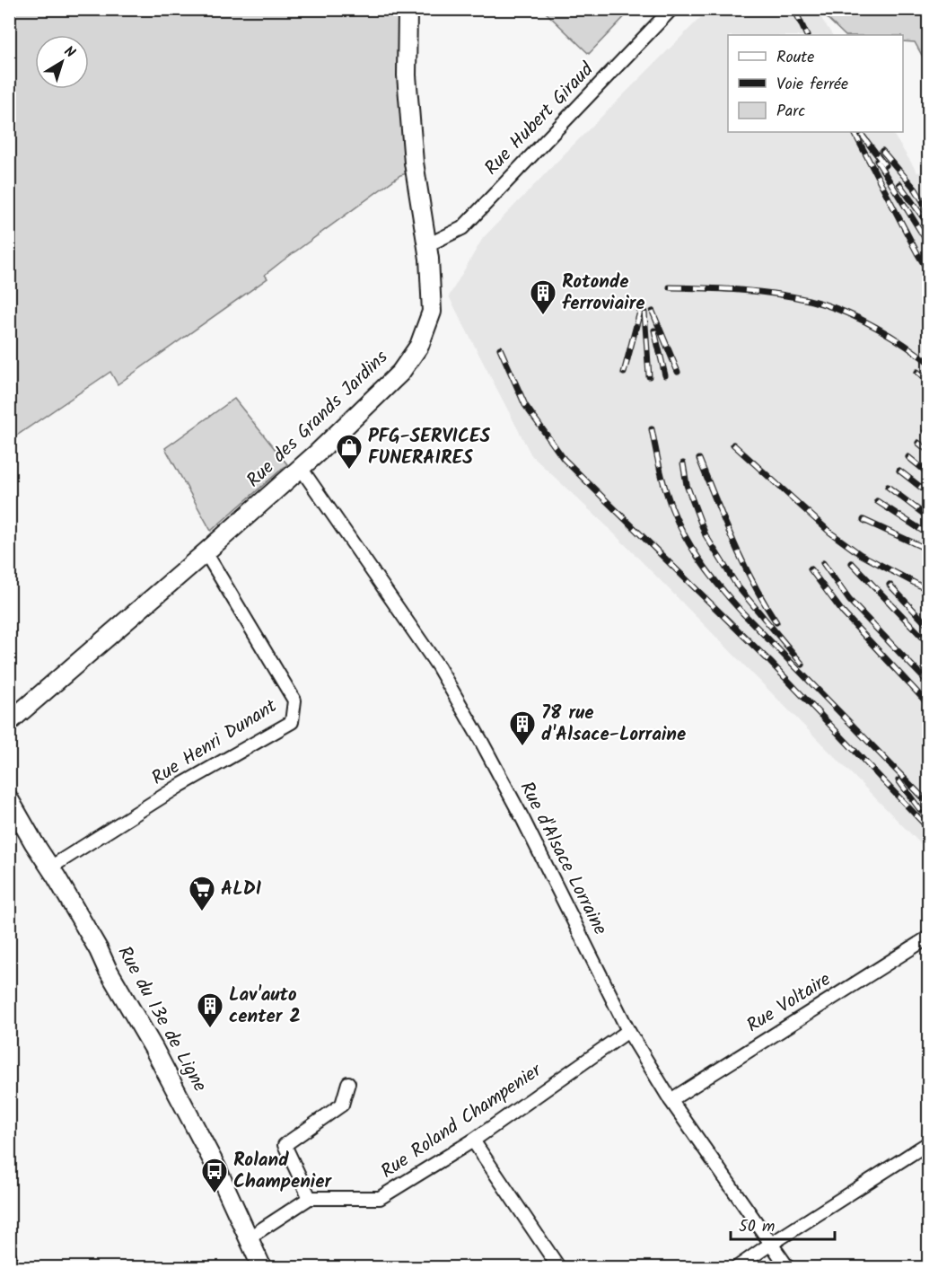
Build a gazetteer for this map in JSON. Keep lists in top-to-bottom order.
{
  "streets": {
    "main road": ["Rue des Grands Jardins", "Rue du 13e de Ligne"],
    "street": [
      "Rue Hubert Giraud",
      "Rue Henri Dunant",
      "Rue d'Alsace Lorraine",
      "Rue Voltaire",
      "Rue Roland Champenier"
    ]
  },
  "crossings": [
    ["Rue Hubert Giraud", "Rue des Grands Jardins"],
    ["Rue des Grands Jardins", "Rue Henri Dunant"],
    ["Rue des Grands Jardins", "Rue d'Alsace Lorraine"],
    ["Rue Henri Dunant", "Rue du 13e de Ligne"],
    ["Rue d'Alsace Lorraine", "Rue Voltaire"],
    ["Rue d'Alsace Lorraine", "Rue Roland Champenier"]
  ],
  "places": {
    "building": ["Rotonde ferroviaire", "78 rue d'Alsace-Lorraine", "Lav'auto center 2"],
    "shop": ["PFG-SERVICES FUNERAIRES"],
    "supermarket": ["ALDI"],
    "bus stop": ["Roland Champenier"]
  },
  "legend": ["Route", "Voie ferrée", "Parc"],
  "scale_bar": "50 m",
  "north": "top right"
}
